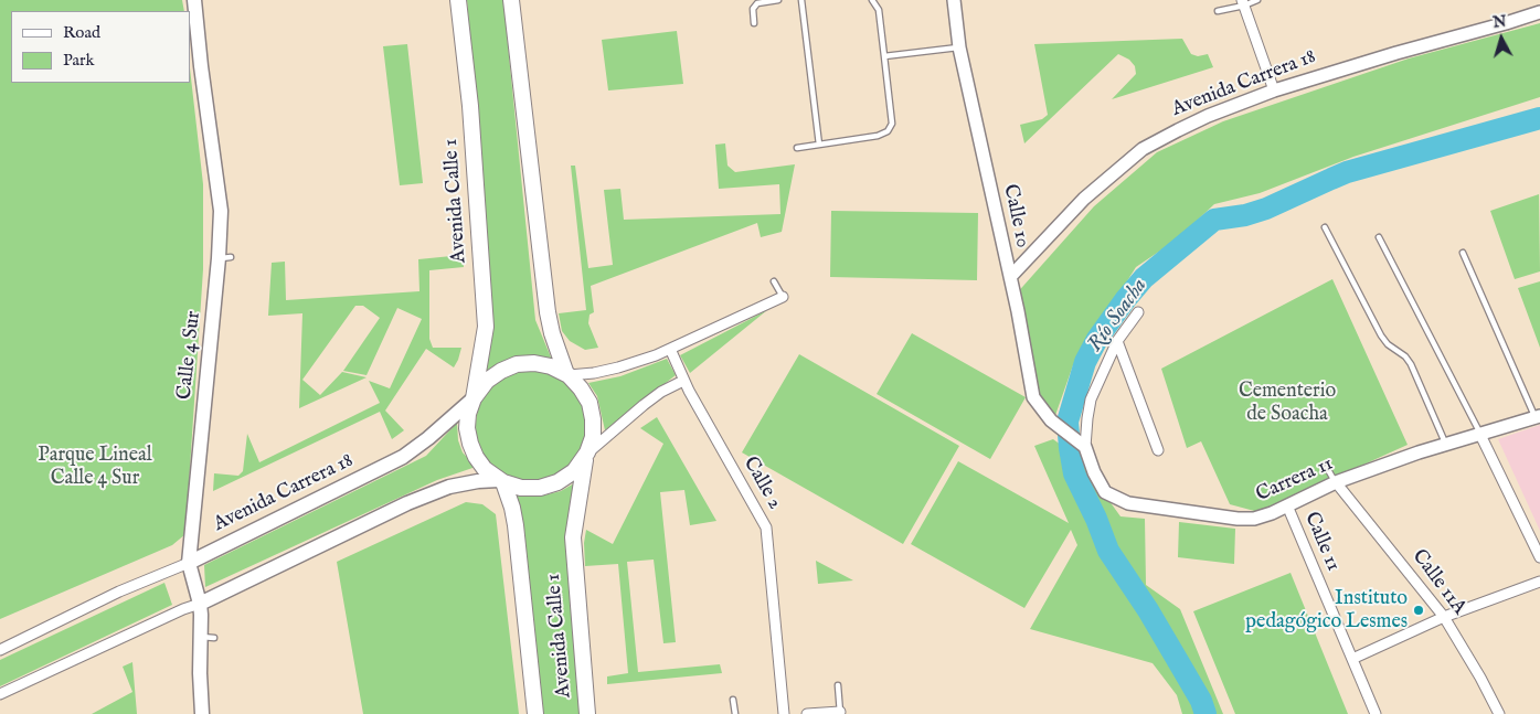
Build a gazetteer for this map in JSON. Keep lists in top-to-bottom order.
{
  "streets": {
    "main road": ["Avenida Carrera 18", "Avenida Calle 1", "Calle 4 Sur"],
    "street": [
      "Calle 10",
      "Carrera 11",
      "Calle 2",
      "Calle 11",
      "Calle 11A"
    ]
  },
  "crossings": [
    ["Avenida Carrera 18", "Avenida Calle 1"],
    ["Avenida Carrera 18", "Calle 10"],
    ["Avenida Carrera 18", "Calle 4 Sur"],
    ["Avenida Carrera 18", "Calle 2"],
    ["Calle 10", "Carrera 11"],
    ["Carrera 11", "Calle 11"],
    ["Carrera 11", "Calle 11A"]
  ],
  "water": ["Río Soacha"],
  "parks": ["Cementerio de Soacha", "Parque Lineal Calle 4 Sur"],
  "places": ["Instituto pedagógico Lesmes"],
  "legend": ["Road", "Park"],
  "north": "top"
}
